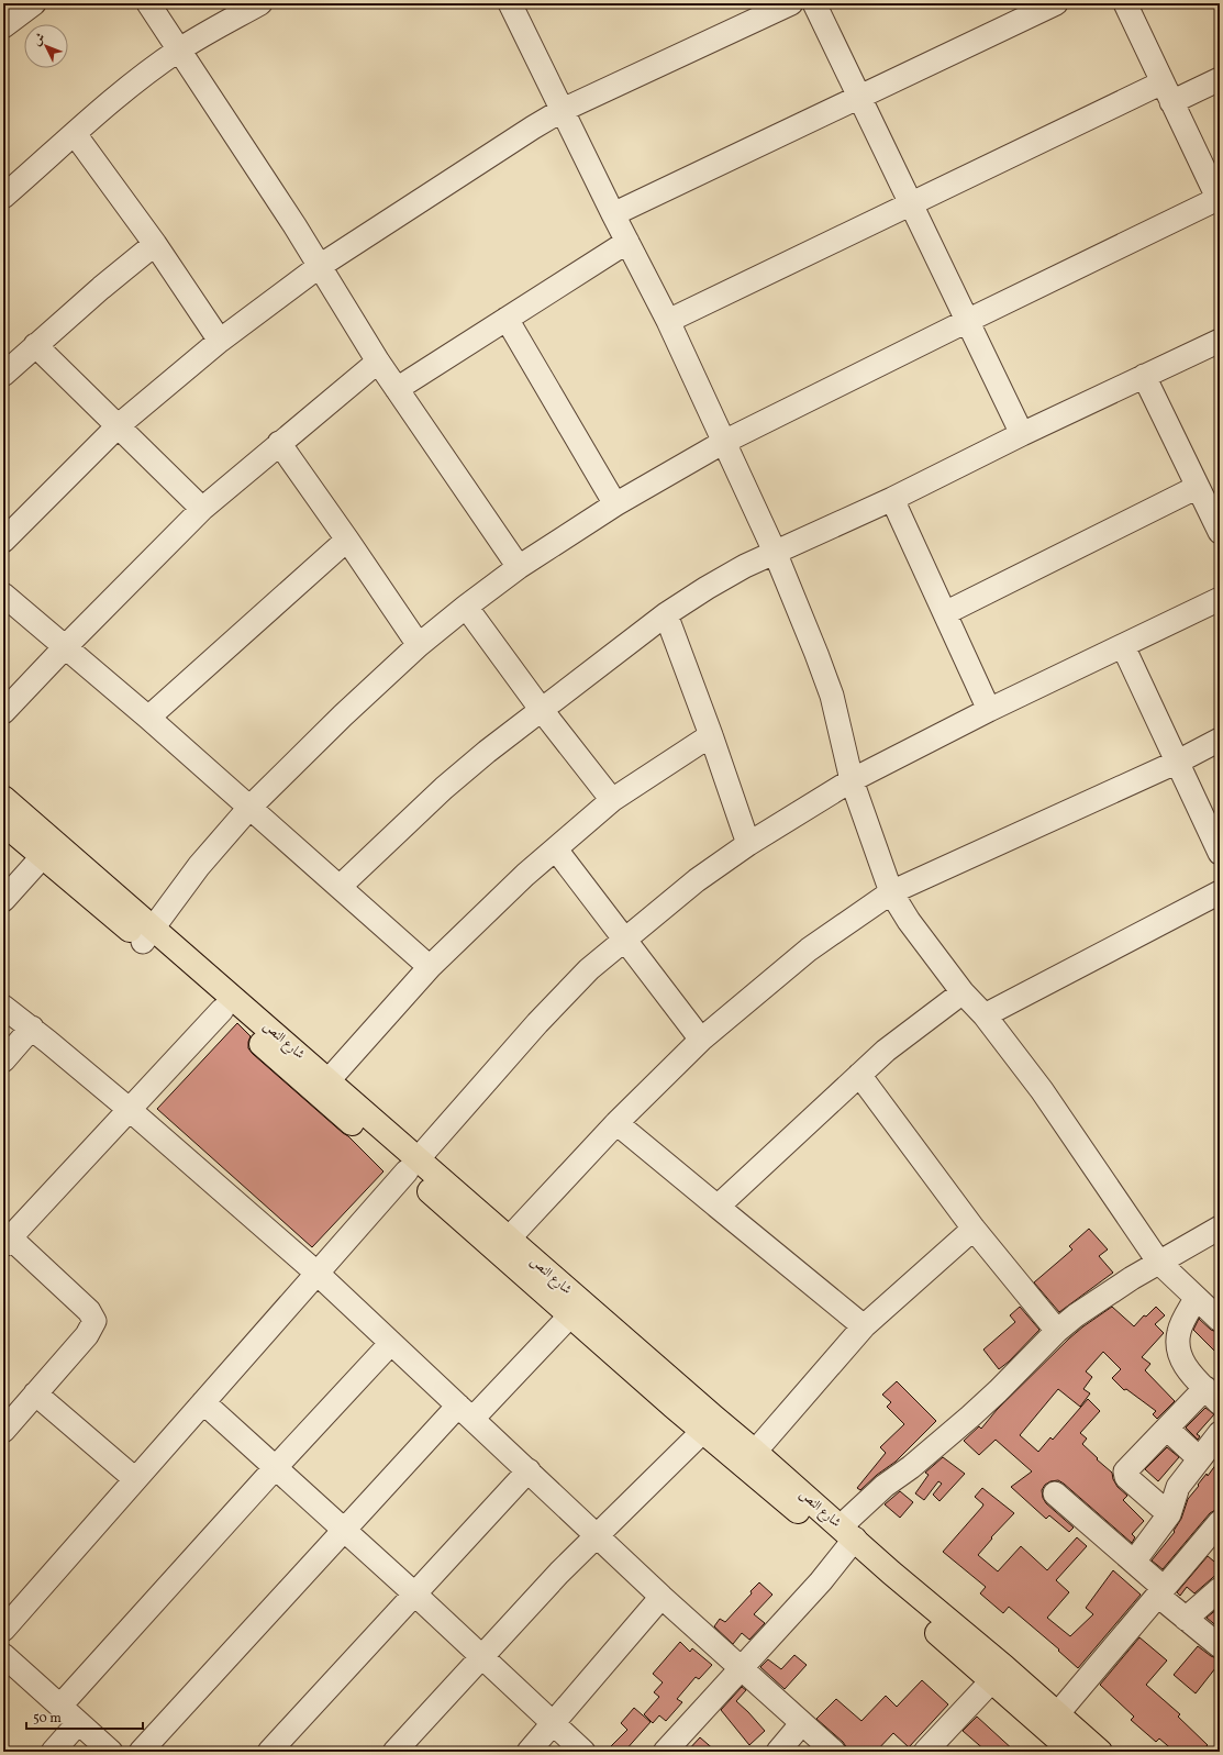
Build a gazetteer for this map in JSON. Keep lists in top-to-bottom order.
{
  "streets": {
    "main road": ["شارع النص"]
  },
  "scale_bar": "50 m",
  "north": "top left"
}
